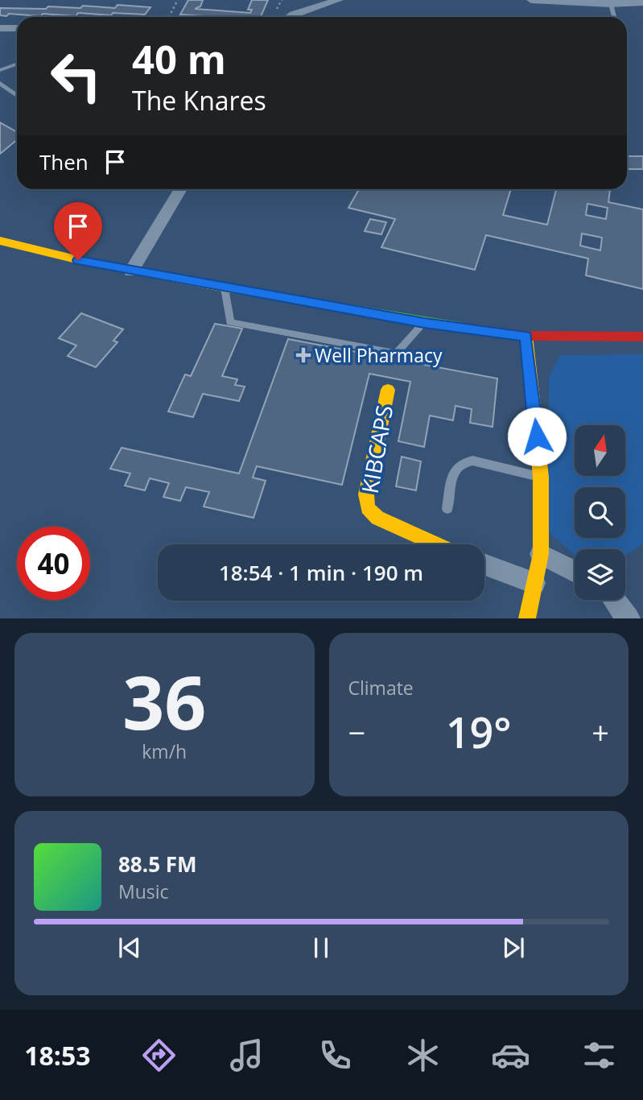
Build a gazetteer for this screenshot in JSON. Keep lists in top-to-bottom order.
{
  "streets": {
    "street": ["KIBCAPS"]
  },
  "places": {
    "health": ["Well Pharmacy"]
  },
  "north": "top",
  "page": {
    "turn": ["40 m", "The Knares"],
    "then": "Then",
    "limit": "40",
    "trip": "18:54 · 1 min · 190 m",
    "tile": [
      ["36", "km/h"],
      "Climate"
    ],
    "heat": ["−", "19°", "+"],
    "song": ["88.5 FM", "Music"],
    "tabs": "18:53"
  }
}
